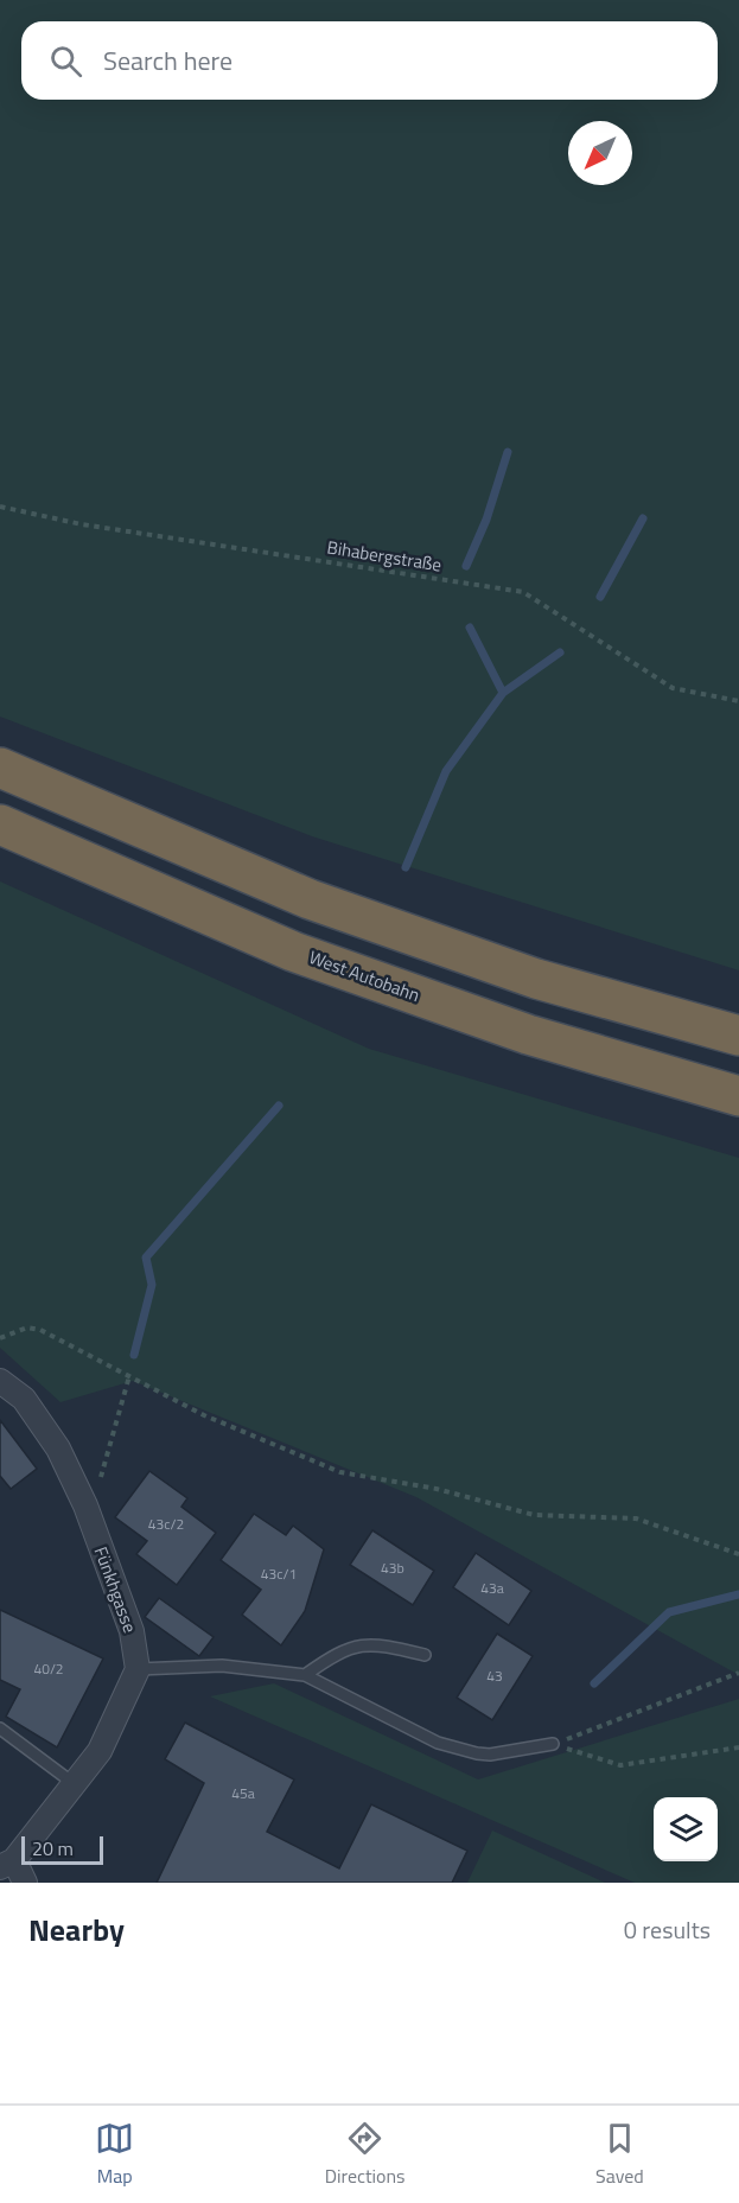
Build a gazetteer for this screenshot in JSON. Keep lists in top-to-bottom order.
{
  "streets": {
    "highway": ["West Autobahn"],
    "street": ["Fünkhgasse"],
    "path": ["Bihabergstraße"]
  },
  "house_numbers": [
    "43c/2",
    "43b",
    "43c/1",
    "43a",
    "40/2",
    "43",
    "45a"
  ],
  "scale_bar": "20 m",
  "north": "bottom left",
  "page": {
    "search": "Search here",
    "scale": "20 m",
    "heading": ["Nearby", "0 results"],
    "nav": ["Map", "Directions", "Saved"]
  }
}
